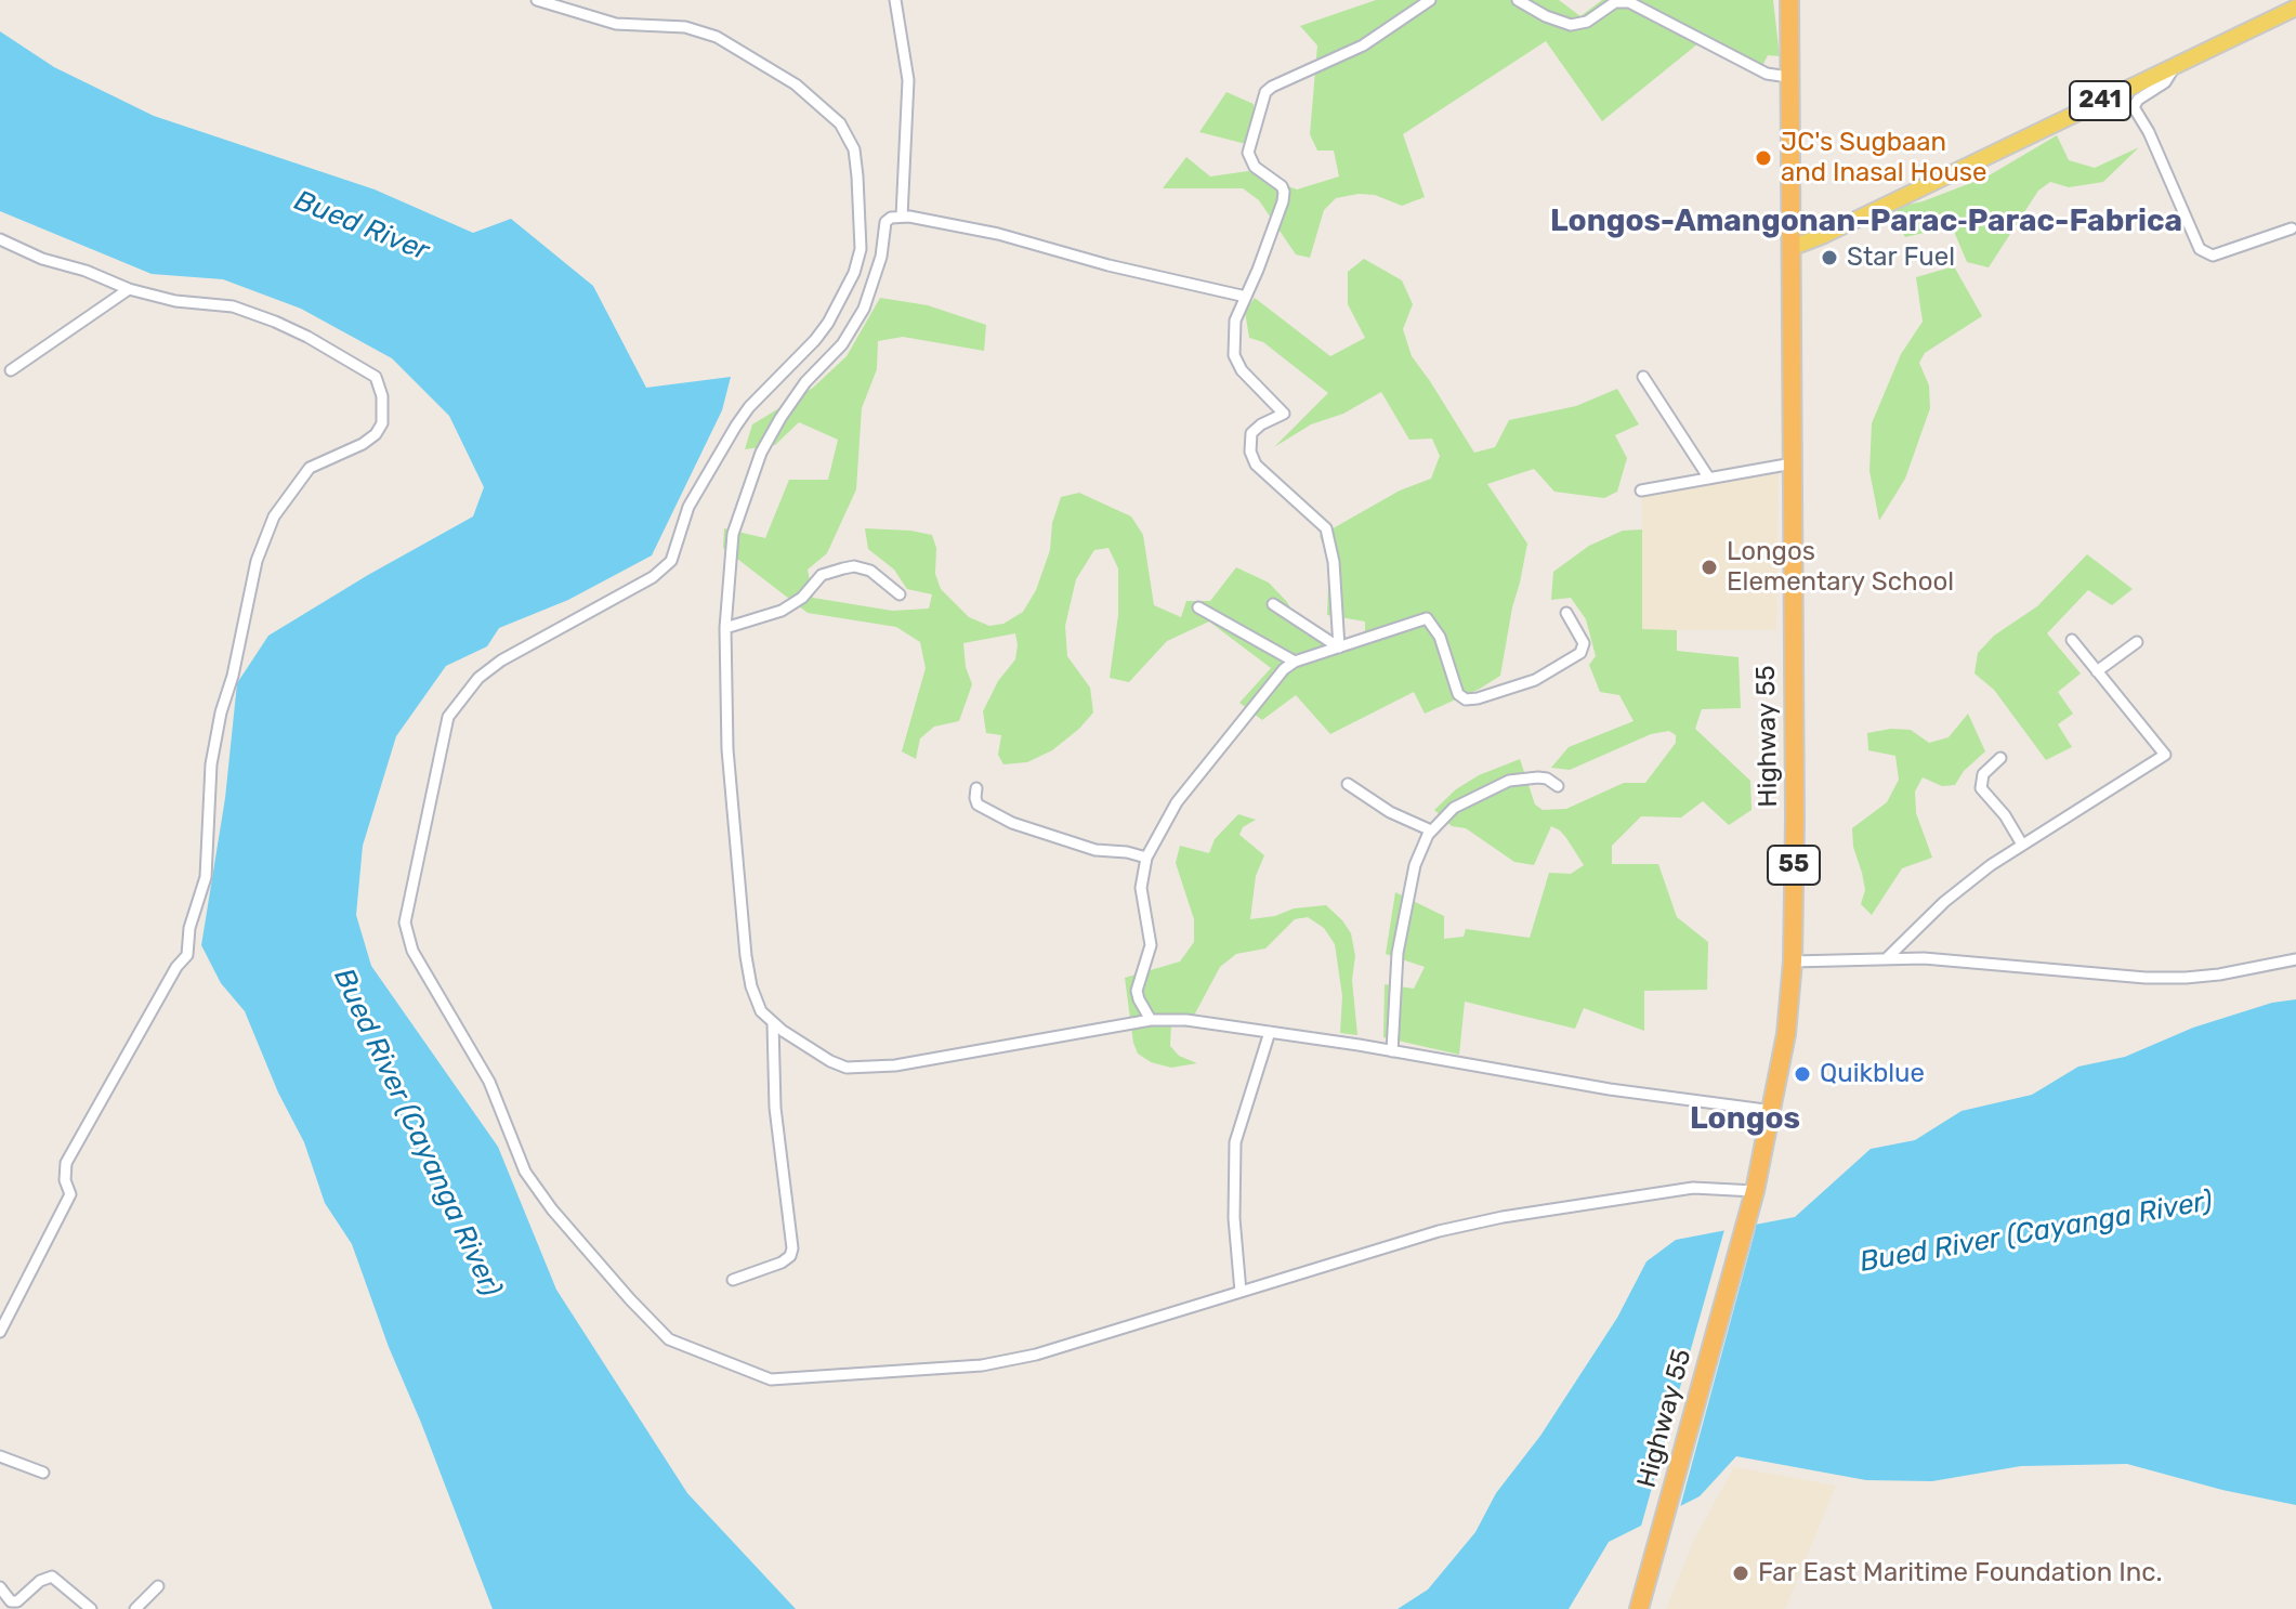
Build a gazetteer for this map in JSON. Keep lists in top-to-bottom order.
{
  "streets": {
    "highway": ["Highway 55", "55"],
    "main road": ["241"]
  },
  "crossings": [
    ["241", "Highway 55"]
  ],
  "districts": ["Longos-Amangonan-Parac‑Parac-Fabrica", "Longos"],
  "water": ["Bued River", "Bued River (Cayanga River)"],
  "places": [
    "JC's Sugbaan and Inasal House",
    "Star Fuel",
    "Longos Elementary School",
    "Quikblue",
    "Far East Maritime Foundation Inc."
  ]
}
